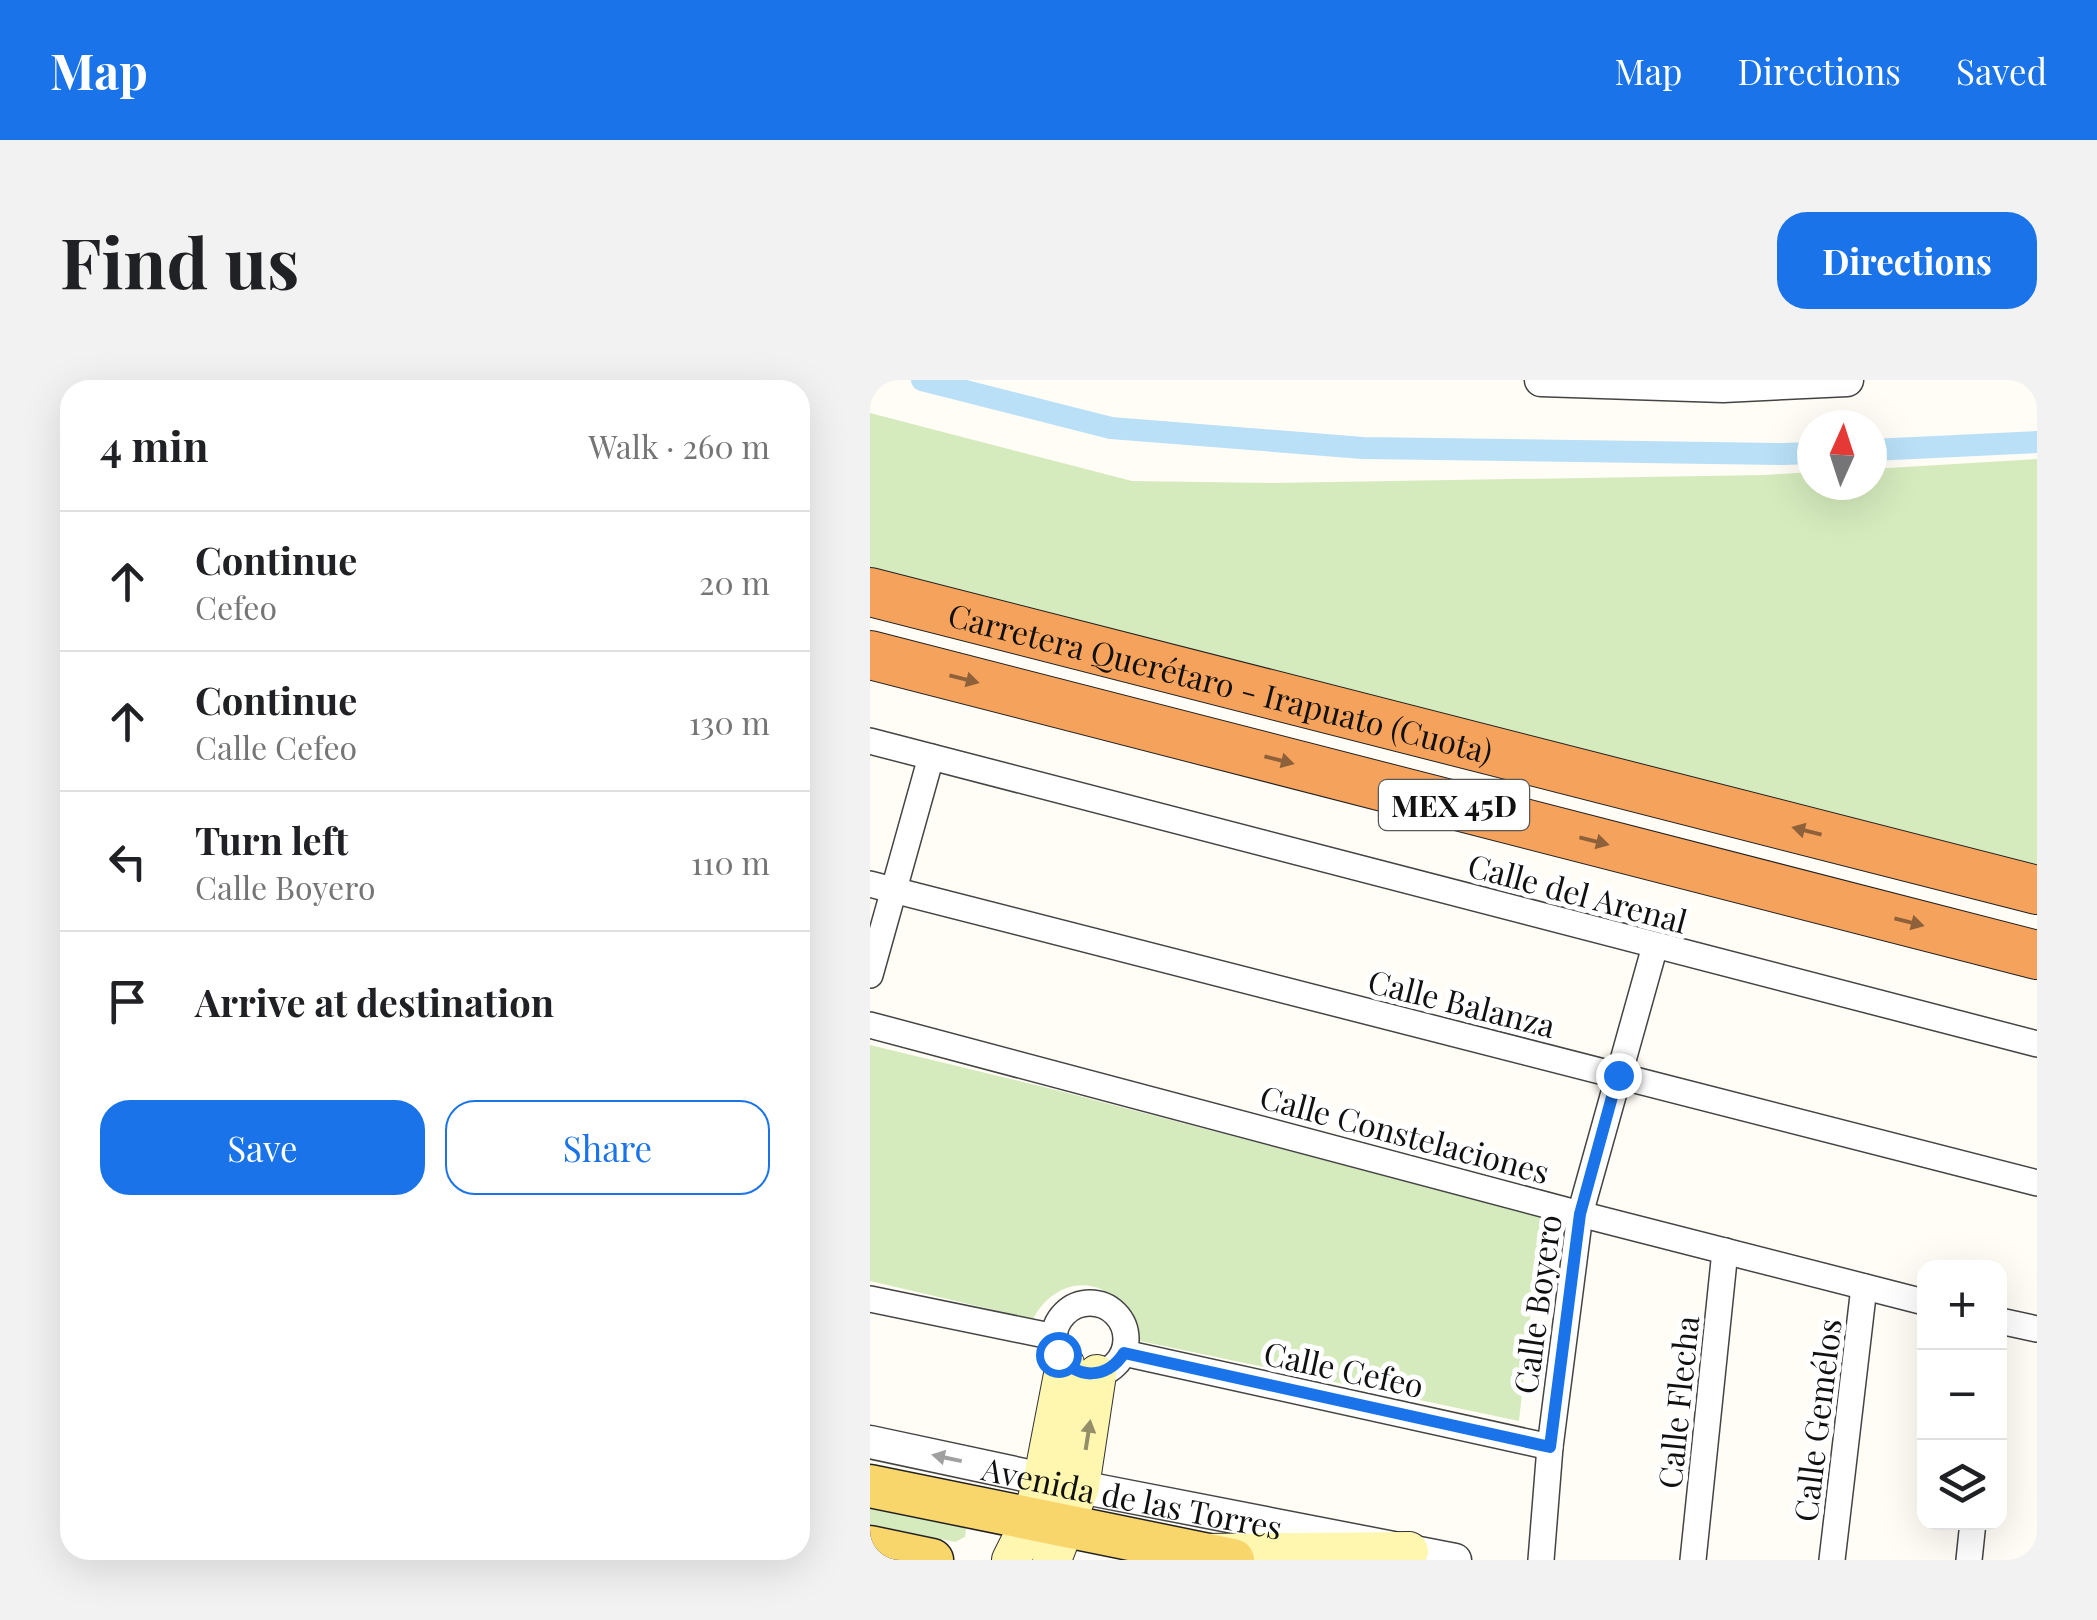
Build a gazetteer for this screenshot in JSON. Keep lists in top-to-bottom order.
{
  "streets": {
    "highway": ["Carretera Querétaro - Irapuato (Cuota)", "MEX 45D"],
    "main road": ["Avenida de las Torres"],
    "street": [
      "Calle del Arenal",
      "Calle Balanza",
      "Calle Constelaciones",
      "Calle Boyero",
      "Calle Cefeo",
      "Calle Flecha",
      "Calle Gemélos"
    ]
  },
  "crossings": [
    ["Calle del Arenal", "Calle Boyero"],
    ["Calle Balanza", "Calle Boyero"],
    ["Calle Constelaciones", "Calle Boyero"],
    ["Calle Constelaciones", "Calle Flecha"],
    ["Calle Constelaciones", "Calle Gemélos"],
    ["Calle Boyero", "Calle Cefeo"]
  ],
  "north": "top",
  "page": {
    "header": "Map",
    "nav": ["Map", "Directions", "Saved"],
    "buttons": [
      "Directions",
      ["Save", "Share"]
    ],
    "title": "Find us",
    "heading": ["4 min", "Walk · 260 m"],
    "list": [
      ["Continue", "Cefeo", "20 m"],
      ["Continue", "Calle Cefeo", "130 m"],
      ["Turn left", "Calle Boyero", "110 m"],
      "Arrive at destination"
    ],
    "map_buttons": ["+", "−"]
  }
}
